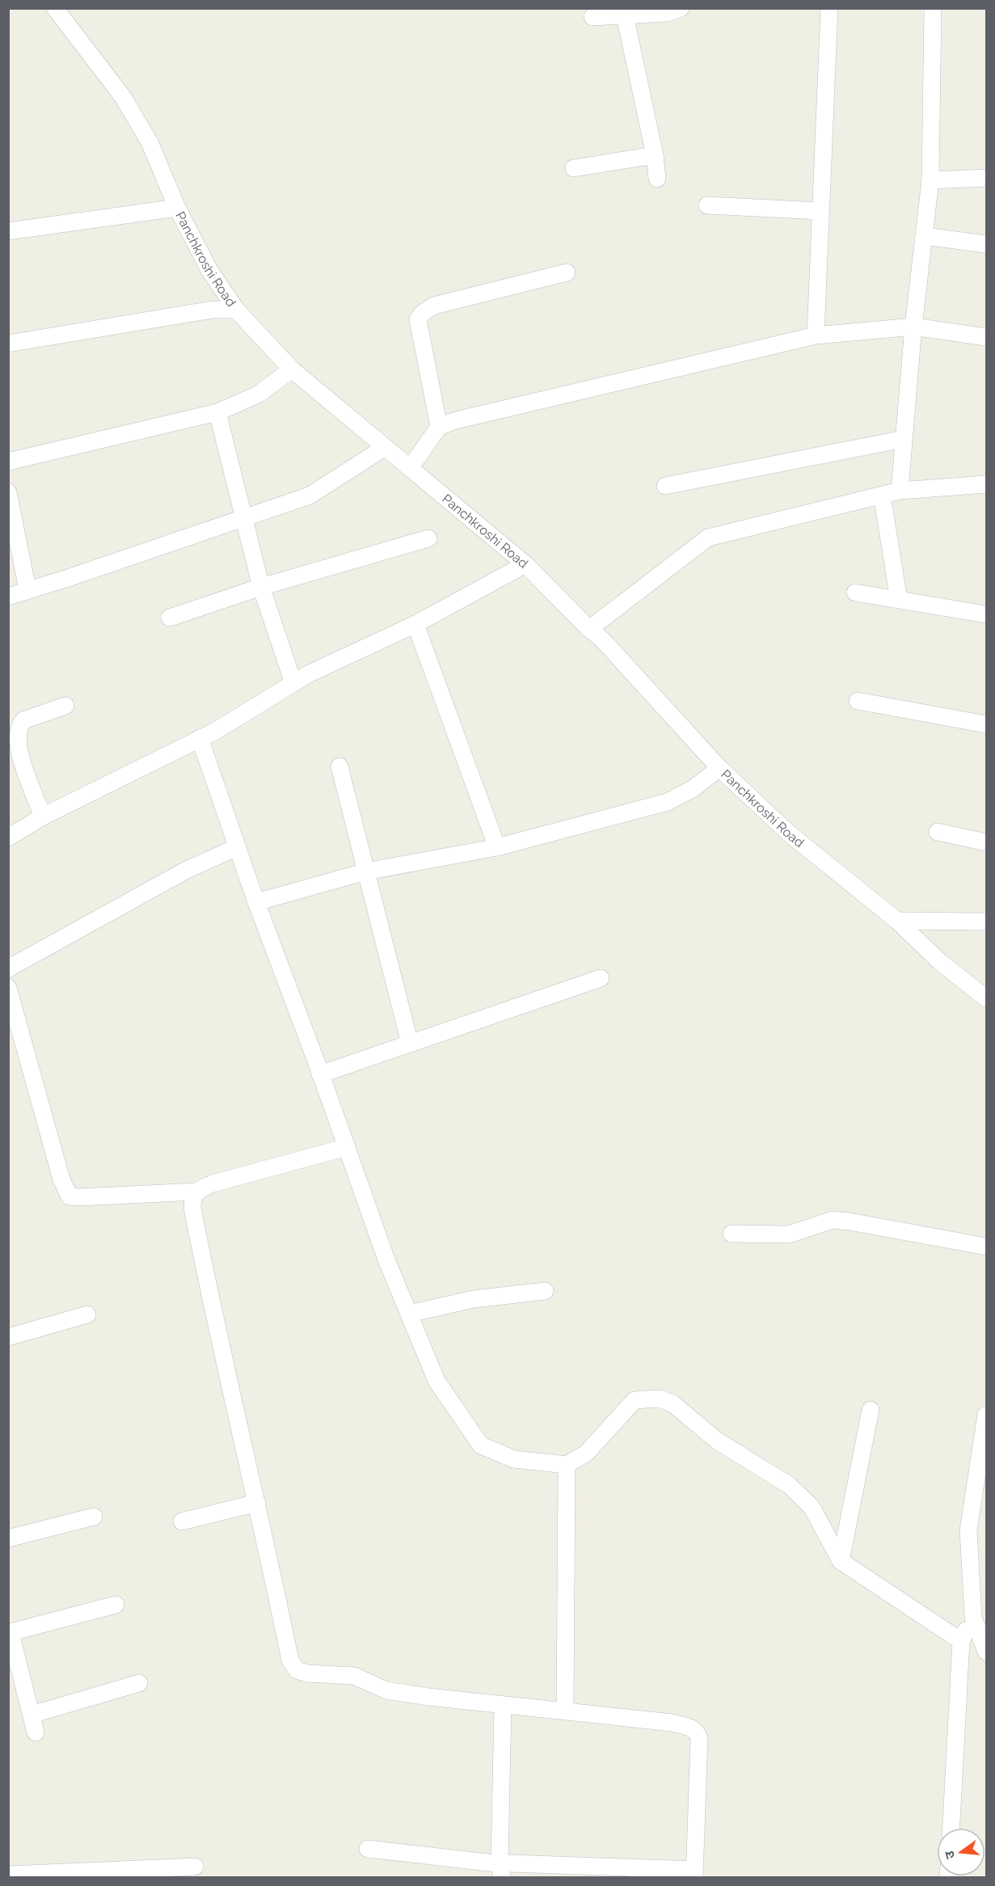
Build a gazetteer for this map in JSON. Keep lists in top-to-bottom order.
{
  "streets": {
    "street": ["Panchkroshi Road"]
  },
  "north": "left"
}
